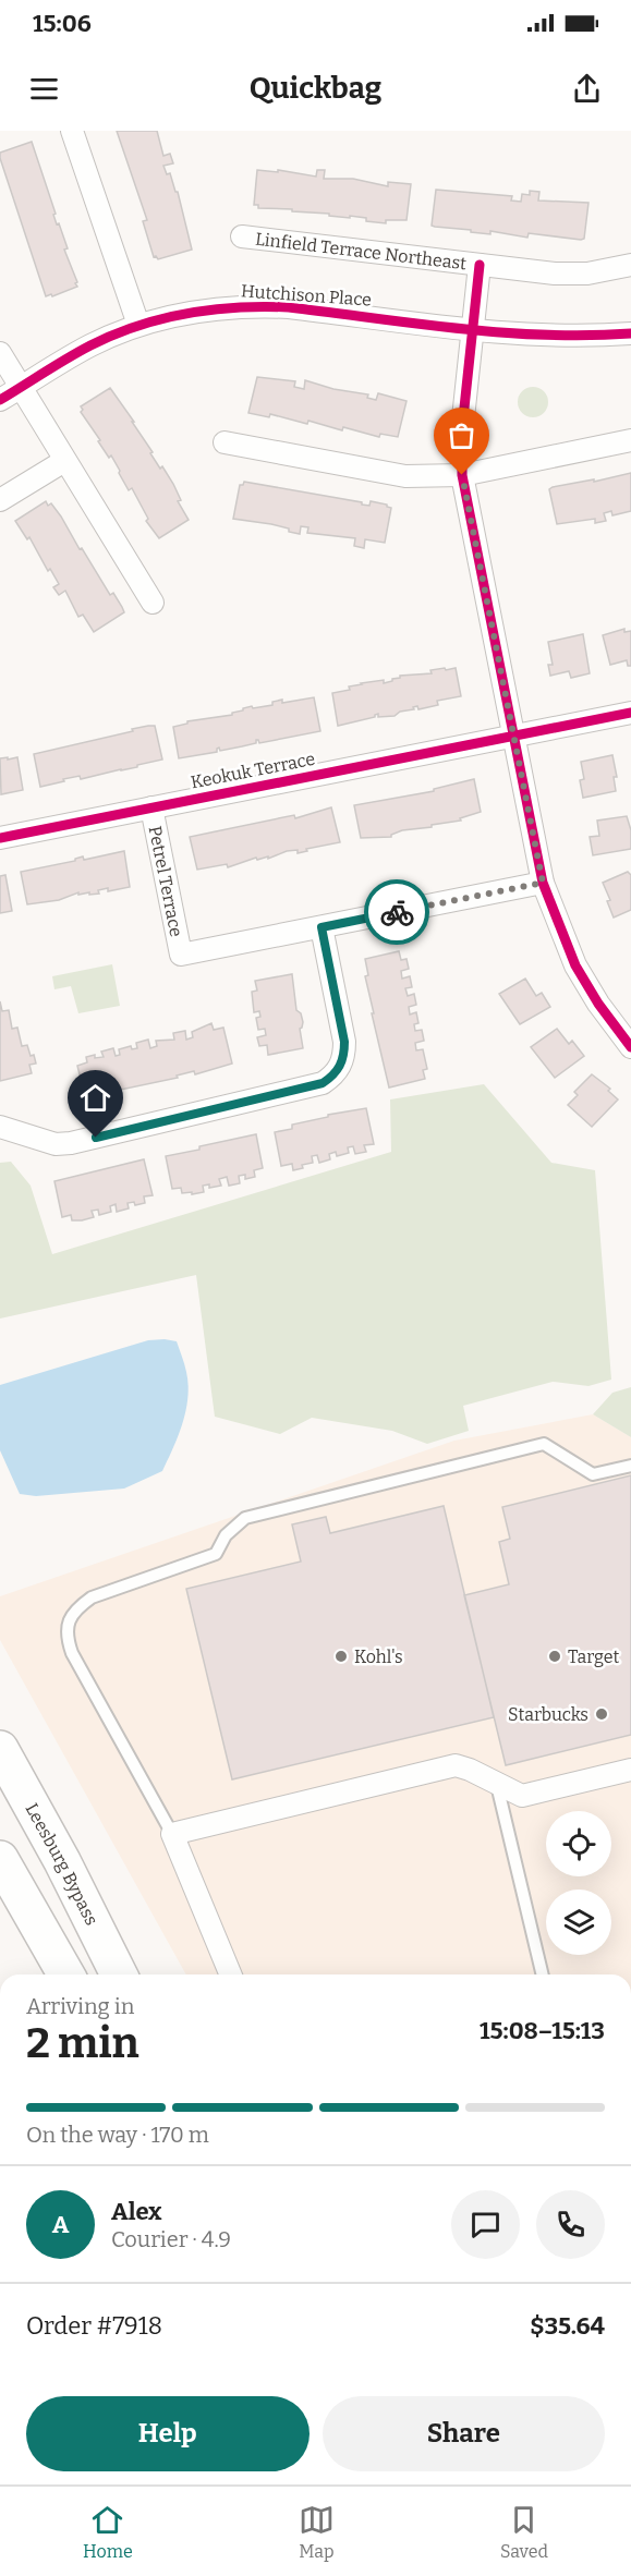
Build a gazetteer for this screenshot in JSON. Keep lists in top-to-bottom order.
{
  "streets": {
    "highway": ["Leesburg Bypass"],
    "street": [
      "Linfield Terrace Northeast",
      "Hutchison Place",
      "Keokuk Terrace",
      "Petrel Terrace"
    ]
  },
  "crossings": [
    ["Linfield Terrace Northeast", "Hutchison Place"],
    ["Linfield Terrace Northeast", "Keokuk Terrace"],
    ["Keokuk Terrace", "Petrel Terrace"]
  ],
  "places": ["Kohl's", "Target", "Starbucks"],
  "page": {
    "status": "15:06",
    "header": "Quickbag",
    "heading": ["2 min", "Arriving in", "15:08–15:13"],
    "panel": [
      "Alex",
      "Courier · 4.9",
      "Order #7918",
      "$35.64"
    ],
    "bar": "On the way · 170 m",
    "round": "A",
    "buttons": ["Help", "Share"],
    "tabs": ["Home", "Map", "Saved"]
  }
}
